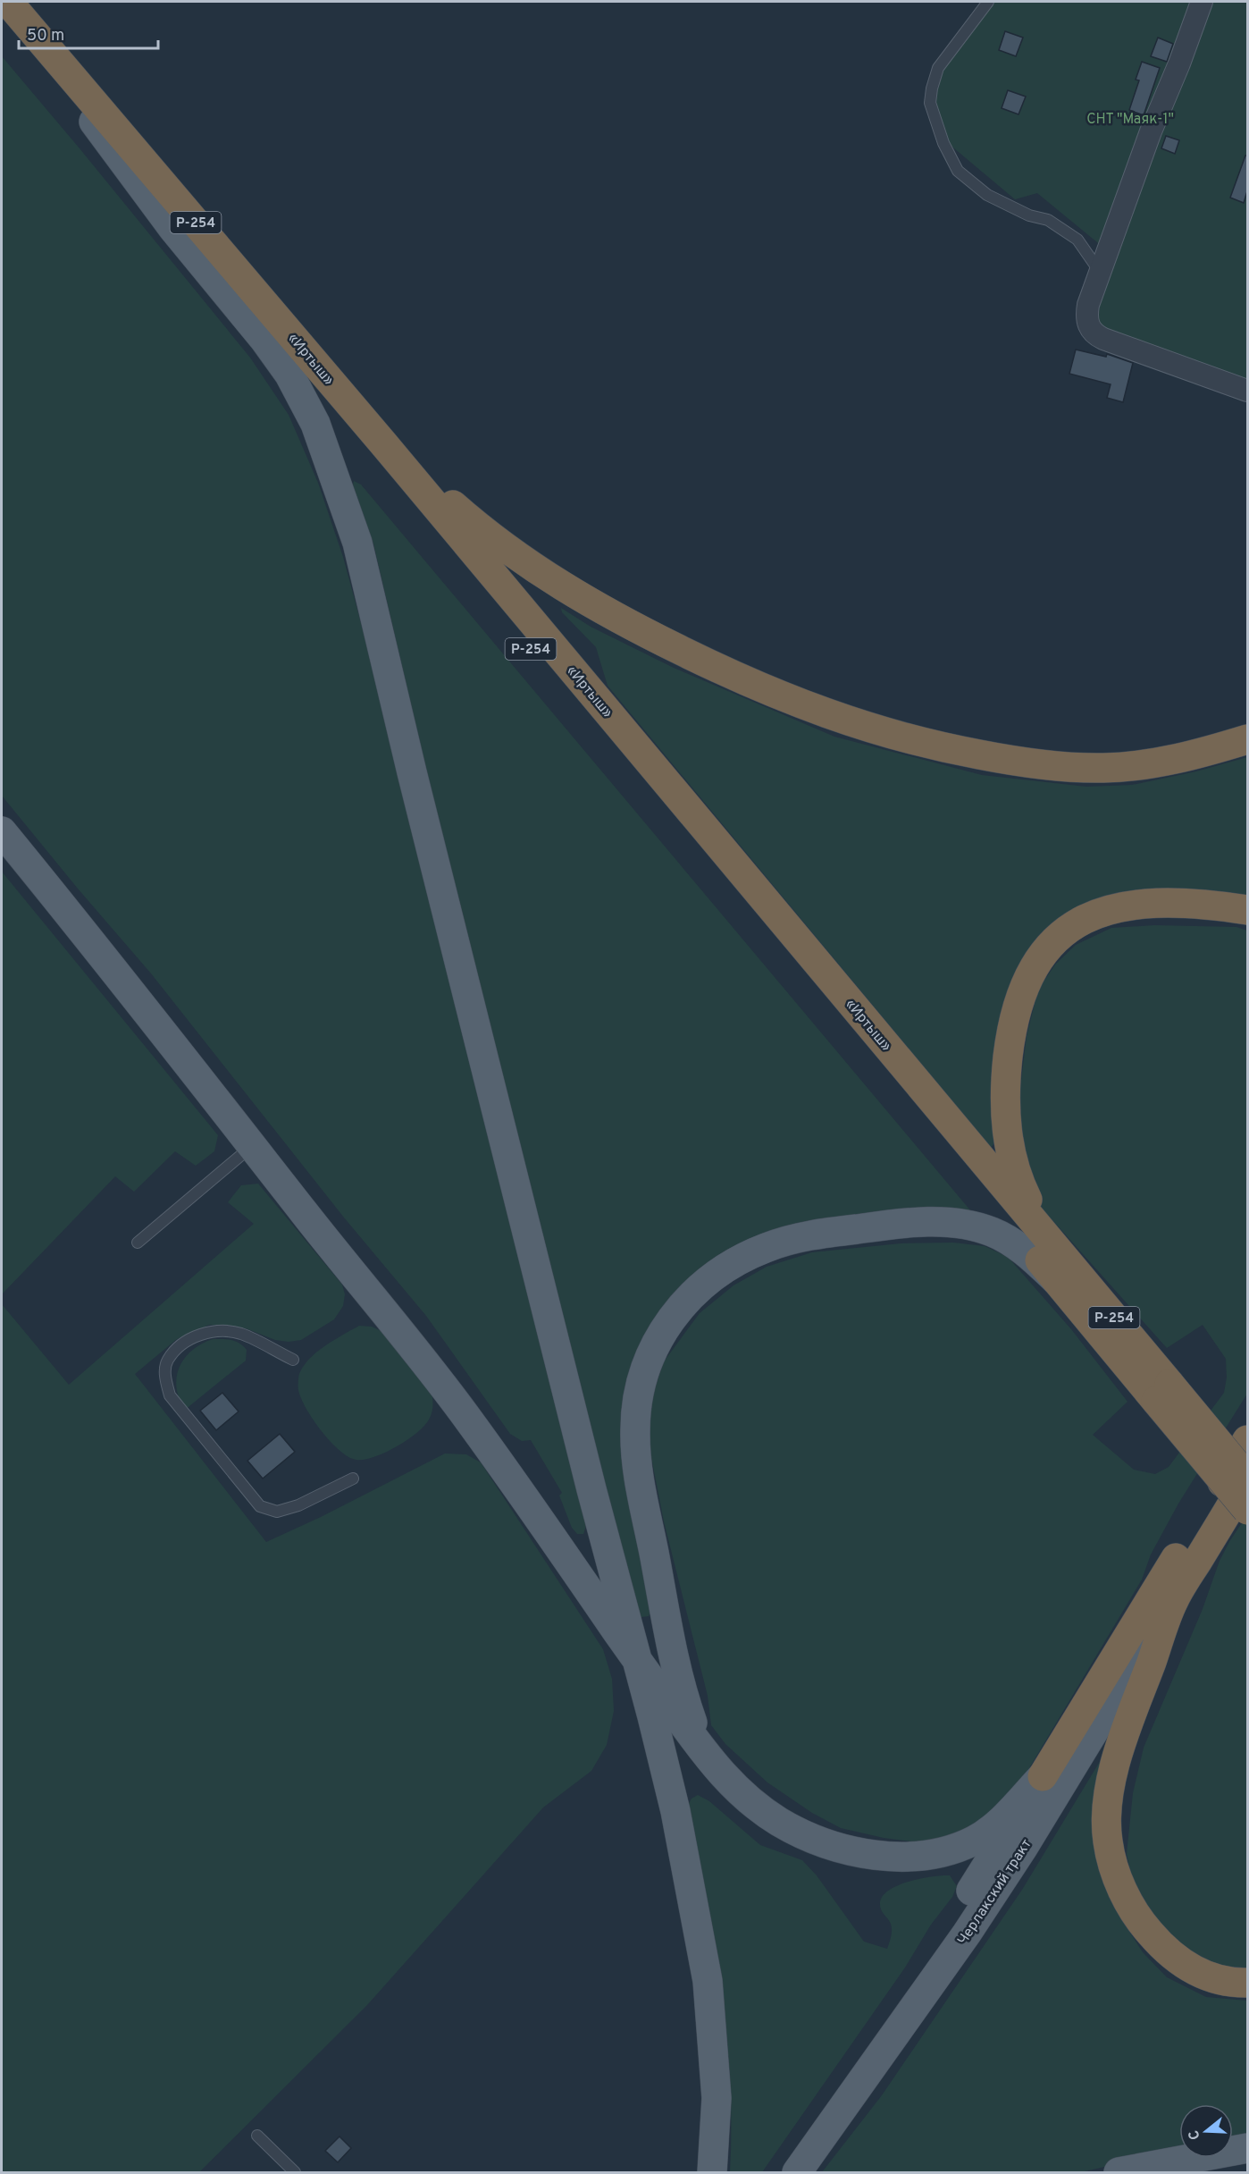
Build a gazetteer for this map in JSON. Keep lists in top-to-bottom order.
{
  "streets": {
    "highway": ["Р-254", "«Иртыш»"],
    "main road": ["Черлакский тракт"]
  },
  "crossings": [
    ["Р-254", "«Иртыш»"]
  ],
  "parks": ["СНТ \"Маяк-1\""],
  "scale_bar": "50 m",
  "north": "left"
}
